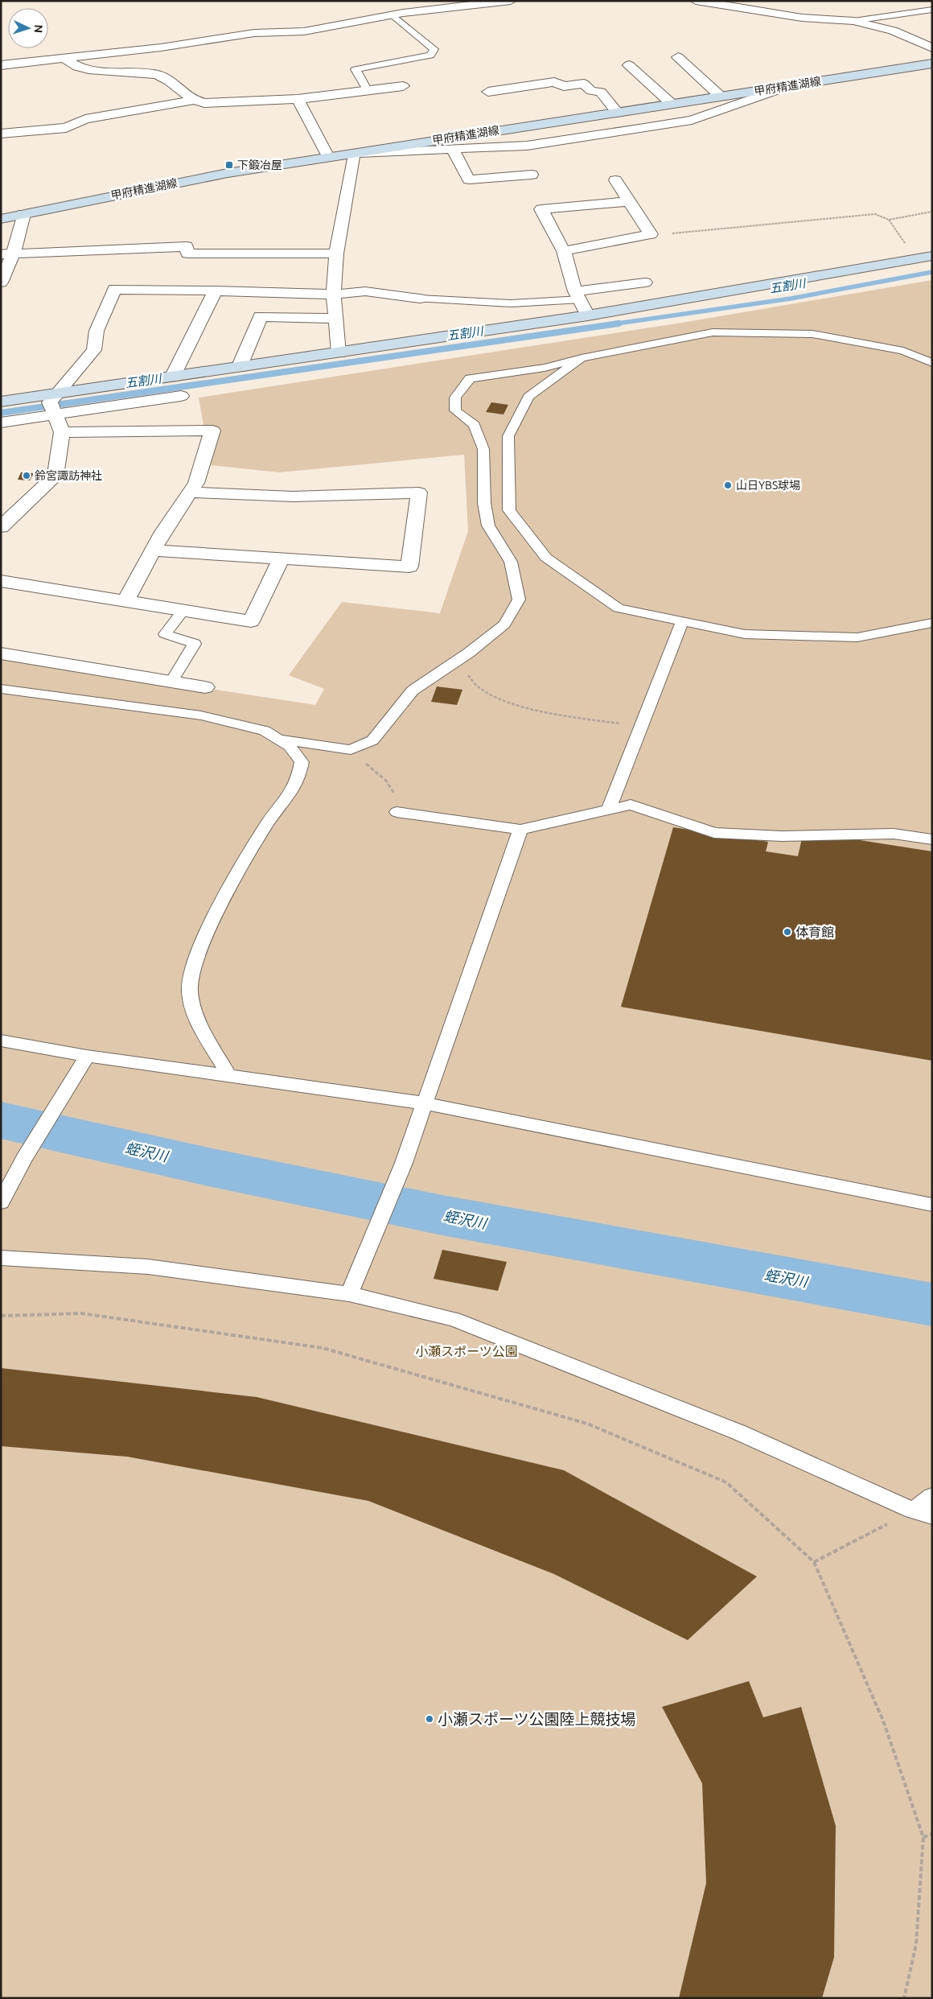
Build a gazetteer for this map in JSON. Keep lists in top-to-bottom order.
{
  "streets": {
    "main road": ["甲府精進湖線"]
  },
  "water": ["五割川", "蛭沢川"],
  "parks": ["小瀬スポーツ公園"],
  "places": {
    "transit": ["下鍛冶屋"],
    "other": [
      "鈴宮諏訪神社",
      "山日YBS球場",
      "体育館",
      "小瀬スポーツ公園陸上競技場"
    ]
  },
  "north": "right"
}
